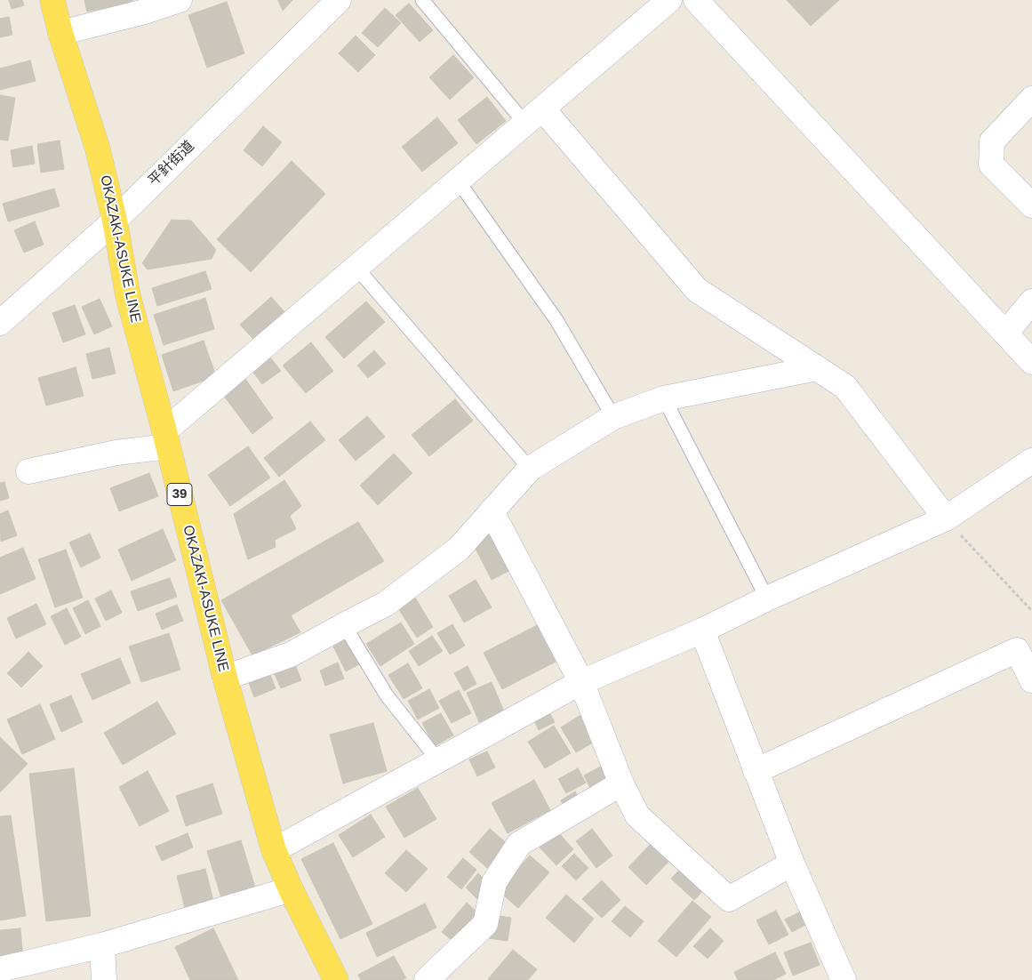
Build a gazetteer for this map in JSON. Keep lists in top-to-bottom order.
{
  "streets": {
    "main road": ["OKAZAKI-ASUKE LINE", "39"],
    "street": ["平針街道"]
  },
  "crossings": [
    ["平針街道", "OKAZAKI-ASUKE LINE"]
  ]
}
